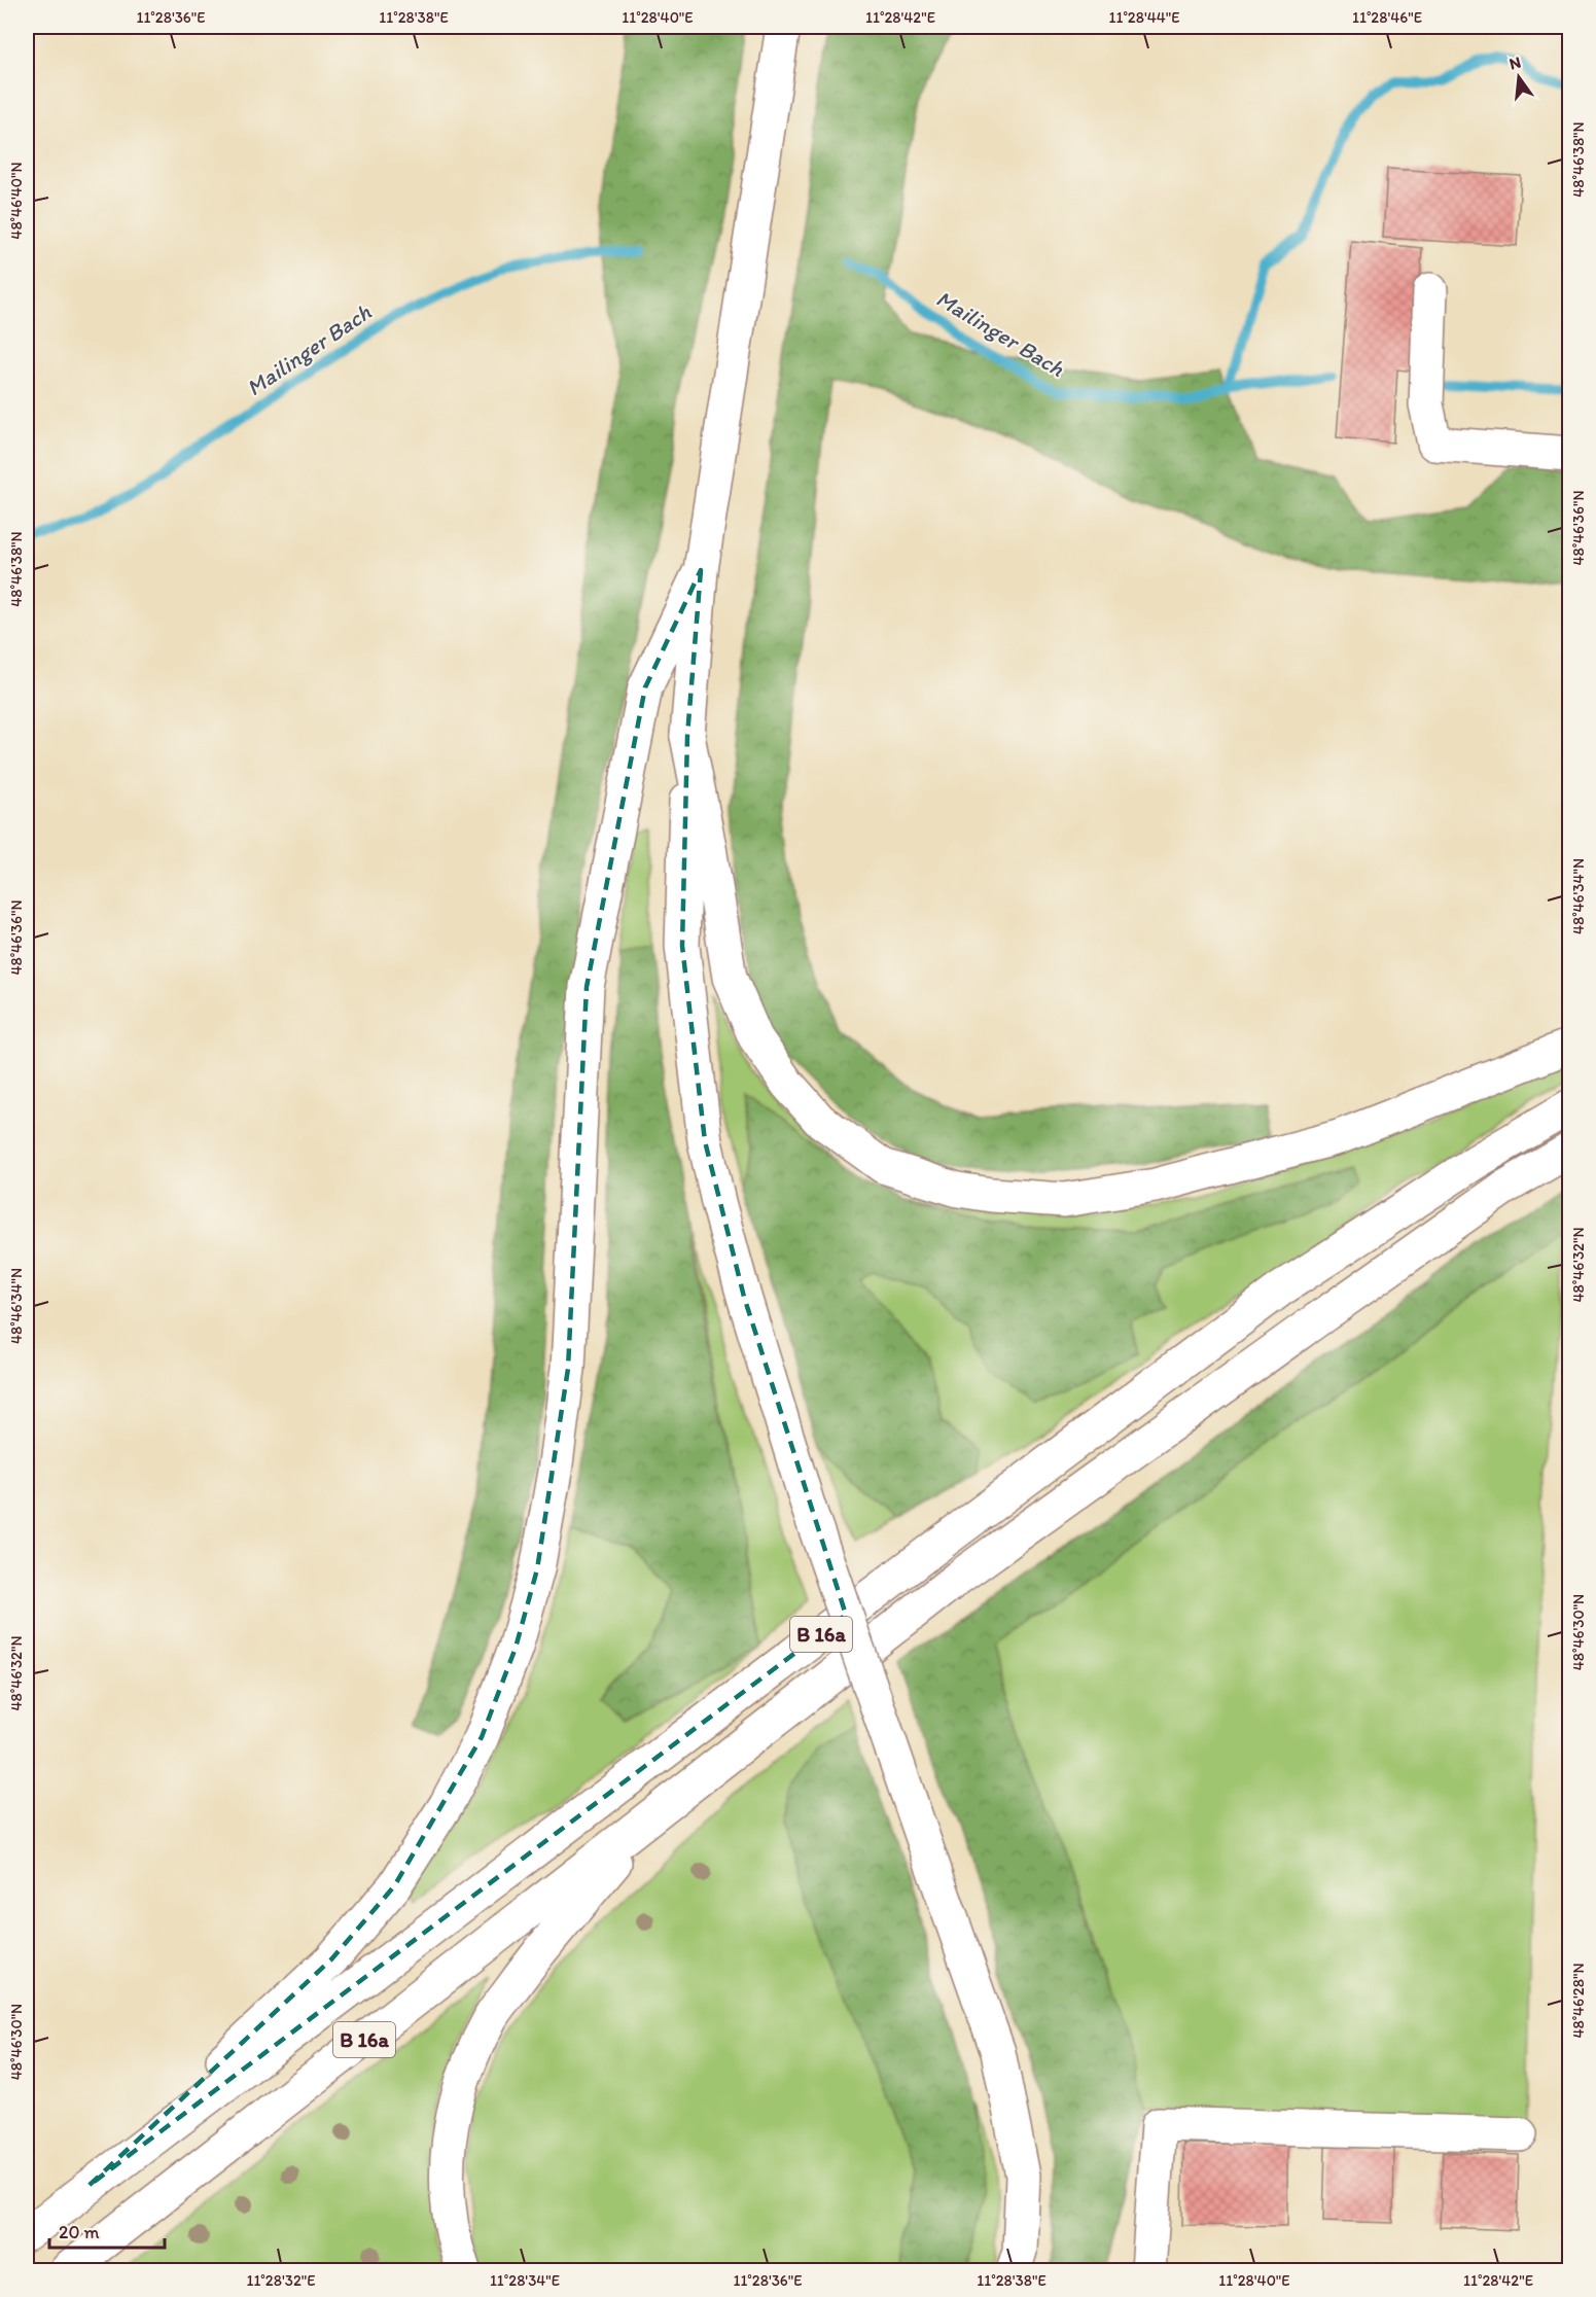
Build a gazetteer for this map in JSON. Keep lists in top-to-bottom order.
{
  "streets": {
    "main road": ["B 16a"]
  },
  "water": ["Mailinger Bach"],
  "scale_bar": "20 m",
  "north": "top",
  "coordinates": [
    "11°28'36\"E",
    "11°28'38\"E",
    "11°28'40\"E",
    "11°28'42\"E",
    "11°28'44\"E",
    "11°28'46\"E",
    "48°46'38\"N",
    "48°46'40\"N",
    "48°46'36\"N",
    "48°46'34\"N",
    "48°46'32\"N",
    "48°46'30\"N",
    "48°46'28\"N",
    "11°28'32\"E",
    "11°28'34\"E"
  ]
}
